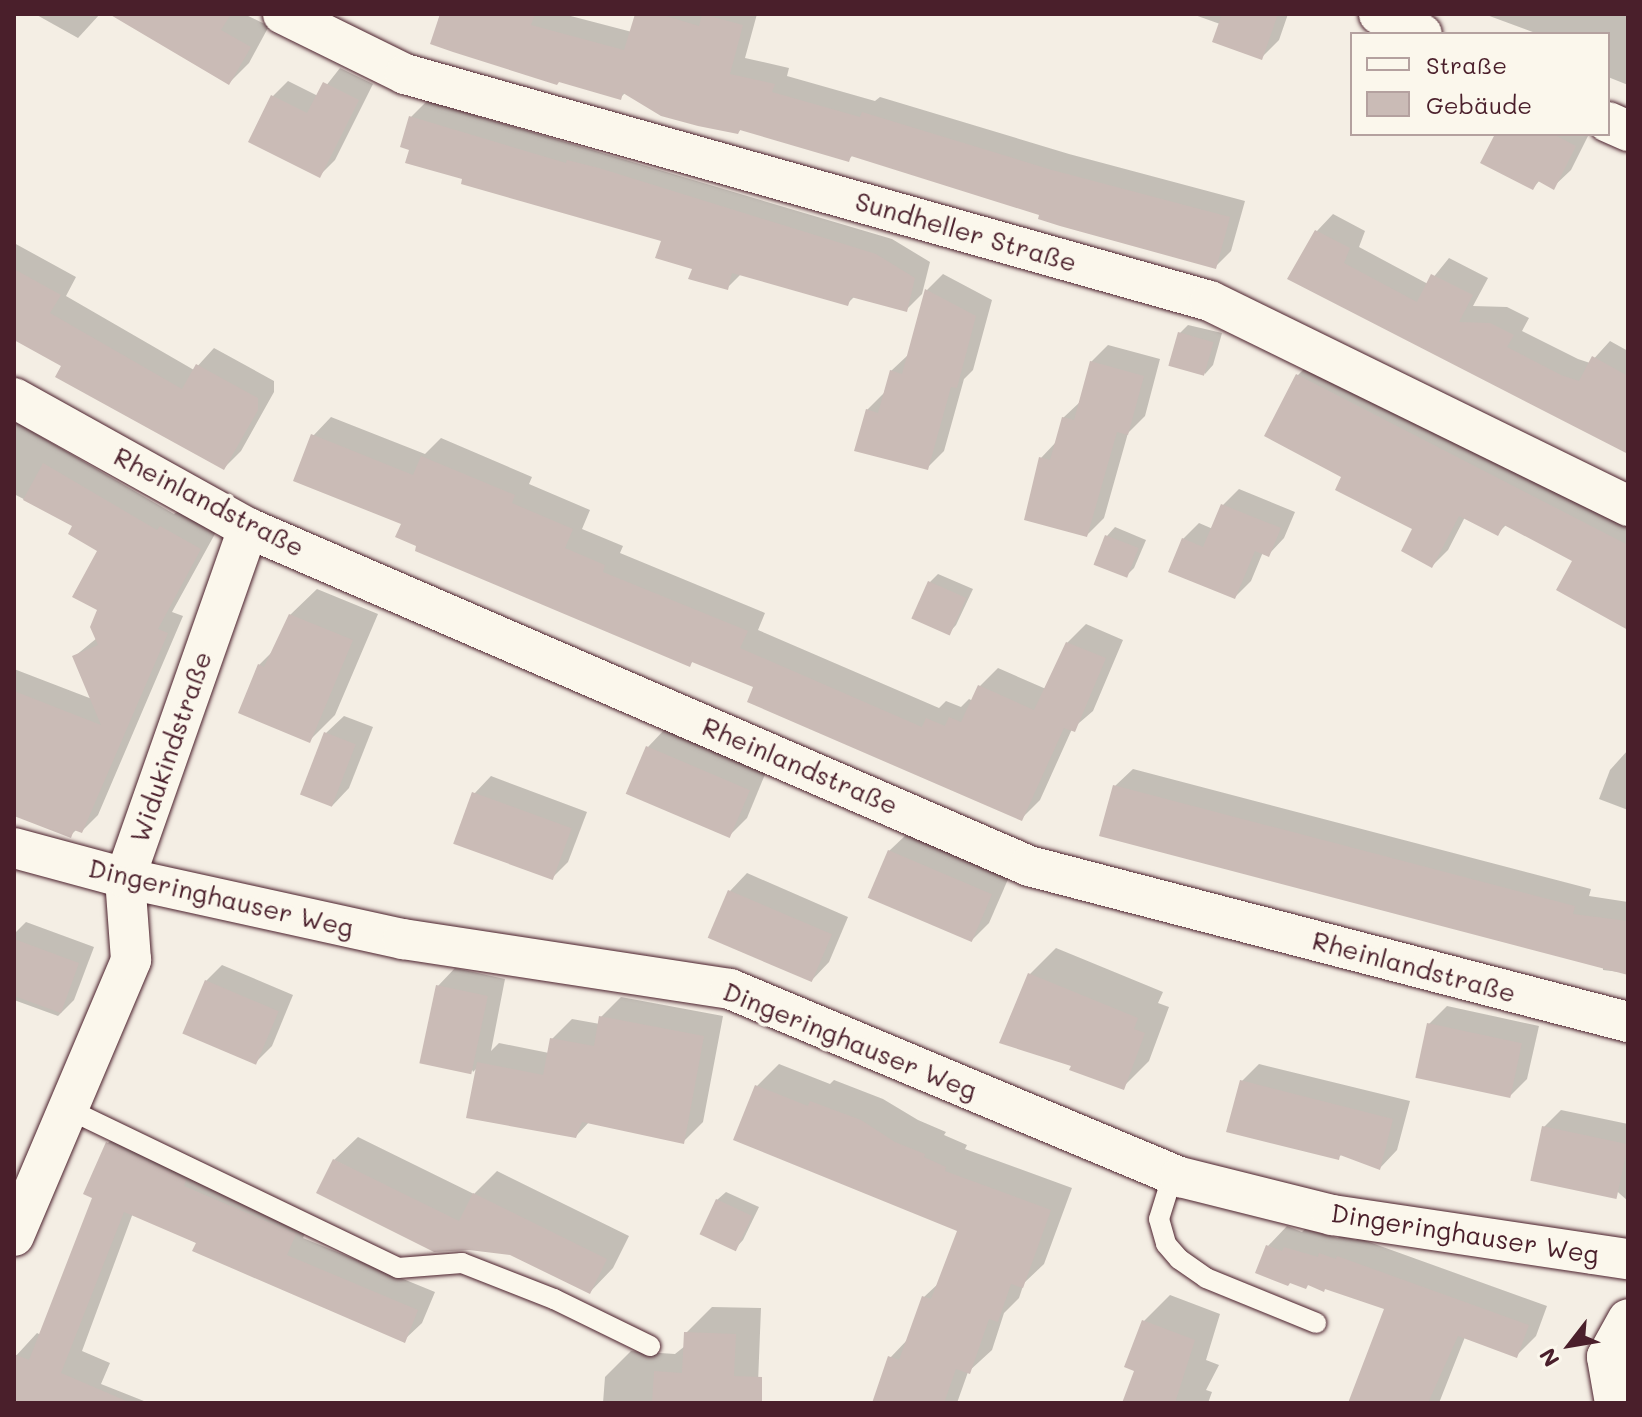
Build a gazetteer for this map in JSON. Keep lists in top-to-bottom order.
{
  "streets": {
    "street": [
      "Sundheller Straße",
      "Rheinlandstraße",
      "Widukindstraße",
      "Dingeringhauser Weg"
    ]
  },
  "crossings": [
    ["Rheinlandstraße", "Widukindstraße"],
    ["Widukindstraße", "Dingeringhauser Weg"]
  ],
  "legend": ["Straße", "Gebäude"],
  "north": "bottom left"
}
